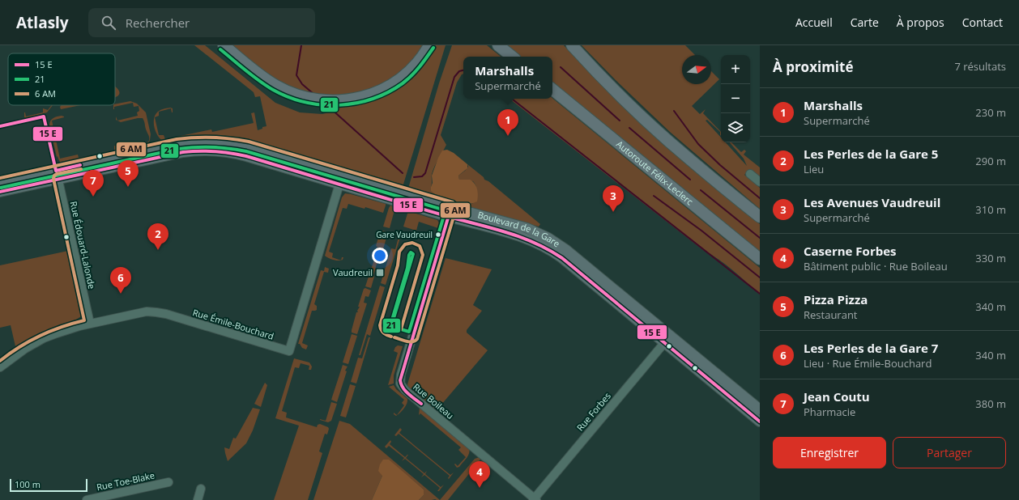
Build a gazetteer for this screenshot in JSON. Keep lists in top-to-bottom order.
{
  "streets": {
    "highway": ["Autoroute Félix-Leclerc"],
    "main road": ["Boulevard de la Gare"],
    "street": [
      "Rue Édouard-Lalonde",
      "Rue Émile-Bouchard",
      "Rue Boileau",
      "Rue Forbes",
      "Rue Toe-Blake"
    ]
  },
  "crossings": [
    ["Boulevard de la Gare", "Rue Édouard-Lalonde"],
    ["Boulevard de la Gare", "Rue Émile-Bouchard"],
    ["Boulevard de la Gare", "Rue Boileau"],
    ["Boulevard de la Gare", "Rue Forbes"],
    ["Rue Édouard-Lalonde", "Rue Émile-Bouchard"],
    ["Rue Boileau", "Rue Forbes"]
  ],
  "places": {
    "other": ["Gare Vaudreuil"],
    "transit": ["Vaudreuil"]
  },
  "lines": ["transit line 21"],
  "legend": ["15 E", "21", "6 AM"],
  "scale_bar": "100 m",
  "north": "right",
  "page": {
    "header": "Atlasly",
    "search": "Rechercher",
    "nav": [
      "Accueil",
      "Carte",
      "À propos",
      "Contact"
    ],
    "heading": ["À proximité", "7 résultats"],
    "map_buttons": ["+", "−"],
    "popup": ["Marshalls", "Supermarché"],
    "list": [
      {
        "mark": "1",
        "name": "Marshalls",
        "note": "Supermarché",
        "value": "230 m"
      },
      {
        "mark": "2",
        "name": "Les Perles de la Gare 5",
        "note": "Lieu",
        "value": "290 m"
      },
      {
        "mark": "3",
        "name": "Les Avenues Vaudreuil",
        "note": "Supermarché",
        "value": "310 m"
      },
      {
        "mark": "4",
        "name": "Caserne Forbes",
        "note": "Bâtiment public · Rue Boileau",
        "value": "330 m"
      },
      {
        "mark": "5",
        "name": "Pizza Pizza",
        "note": "Restaurant",
        "value": "340 m"
      },
      {
        "mark": "6",
        "name": "Les Perles de la Gare 7",
        "note": "Lieu · Rue Émile-Bouchard",
        "value": "340 m"
      },
      {
        "mark": "7",
        "name": "Jean Coutu",
        "note": "Pharmacie",
        "value": "380 m"
      }
    ],
    "pins": [
      "1",
      "5",
      "7",
      "3",
      "2",
      "6",
      "4"
    ],
    "buttons": ["Enregistrer", "Partager"],
    "scale": "100 m"
  }
}
